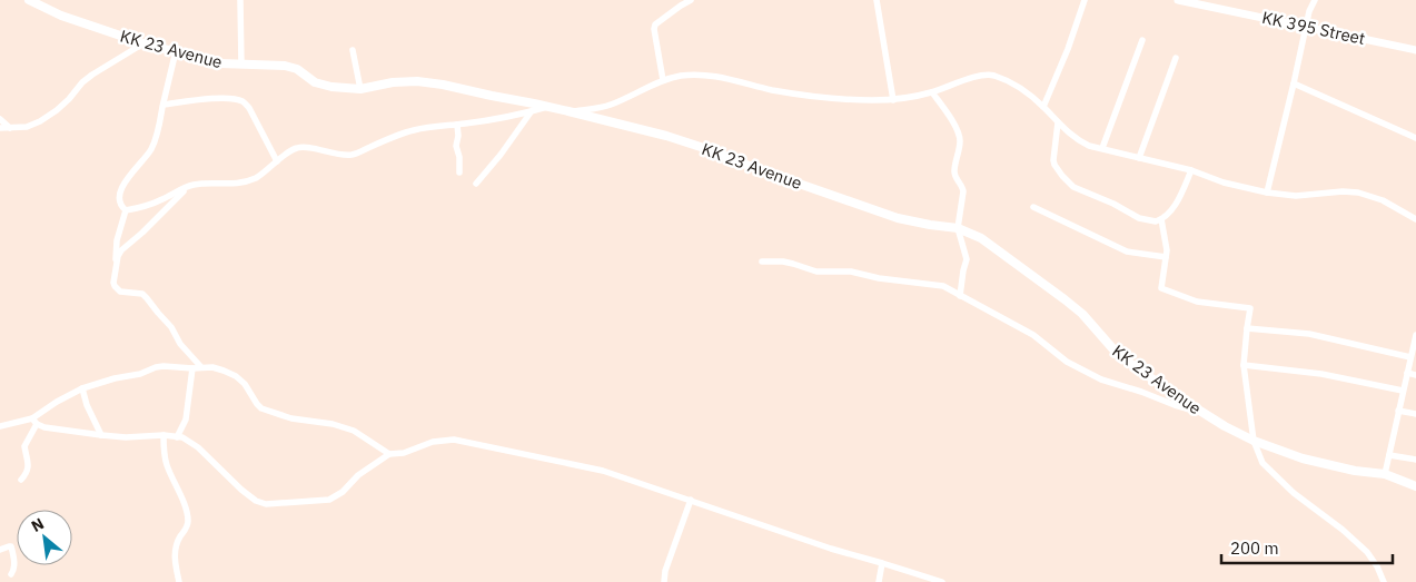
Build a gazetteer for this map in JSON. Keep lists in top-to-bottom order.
{
  "streets": {
    "main road": ["KK 23 Avenue"],
    "street": ["KK 395 Street"]
  },
  "scale_bar": "200 m",
  "north": "top left"
}
